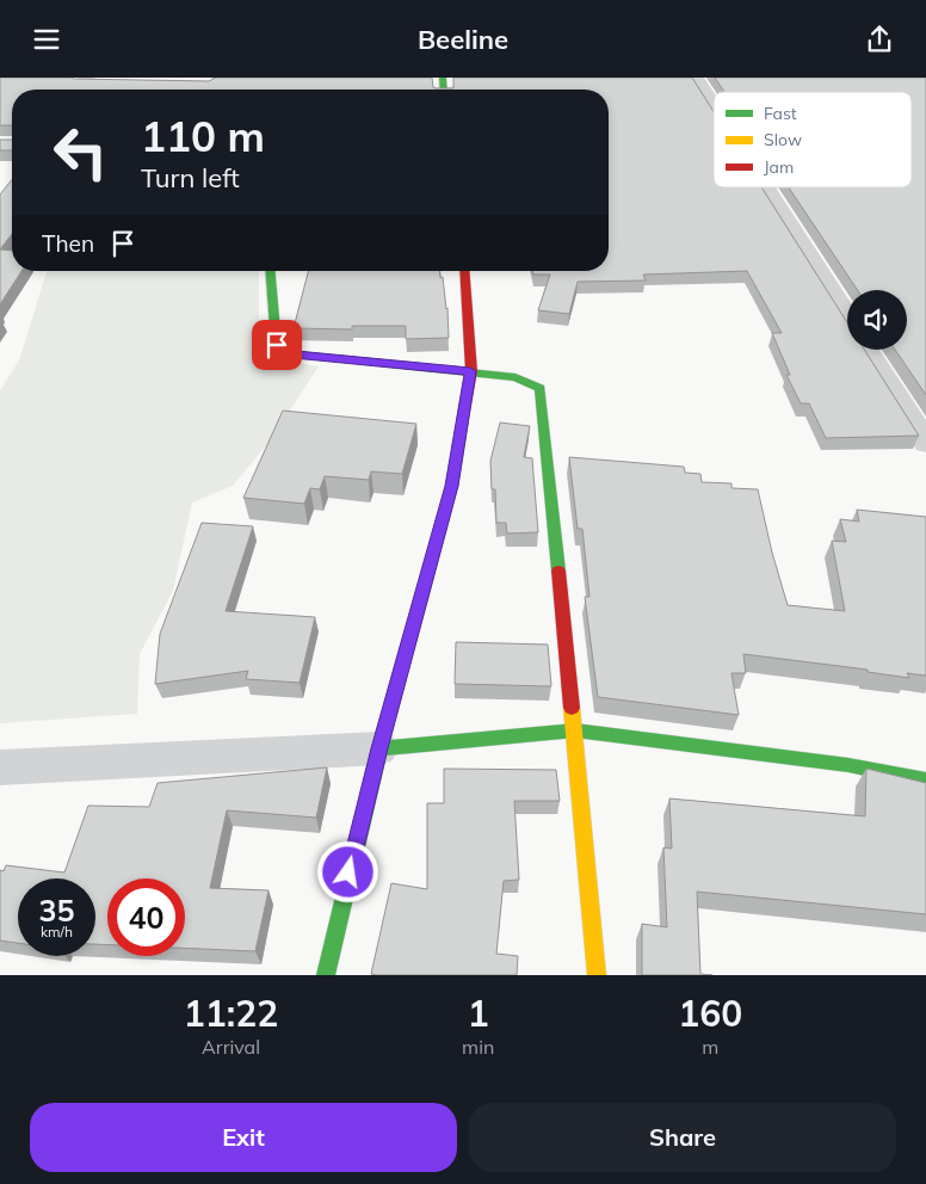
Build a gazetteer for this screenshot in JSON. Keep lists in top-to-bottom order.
{
  "legend": ["Fast", "Slow", "Jam"],
  "page": {
    "header": "Beeline",
    "turn": ["110 m", "Turn left"],
    "then": "Then",
    "speed": "35 km/h",
    "limit": "40",
    "eta": [
      "11:22",
      "Arrival",
      "1",
      "min",
      "160",
      "m"
    ],
    "buttons": ["Exit", "Share"]
  }
}
